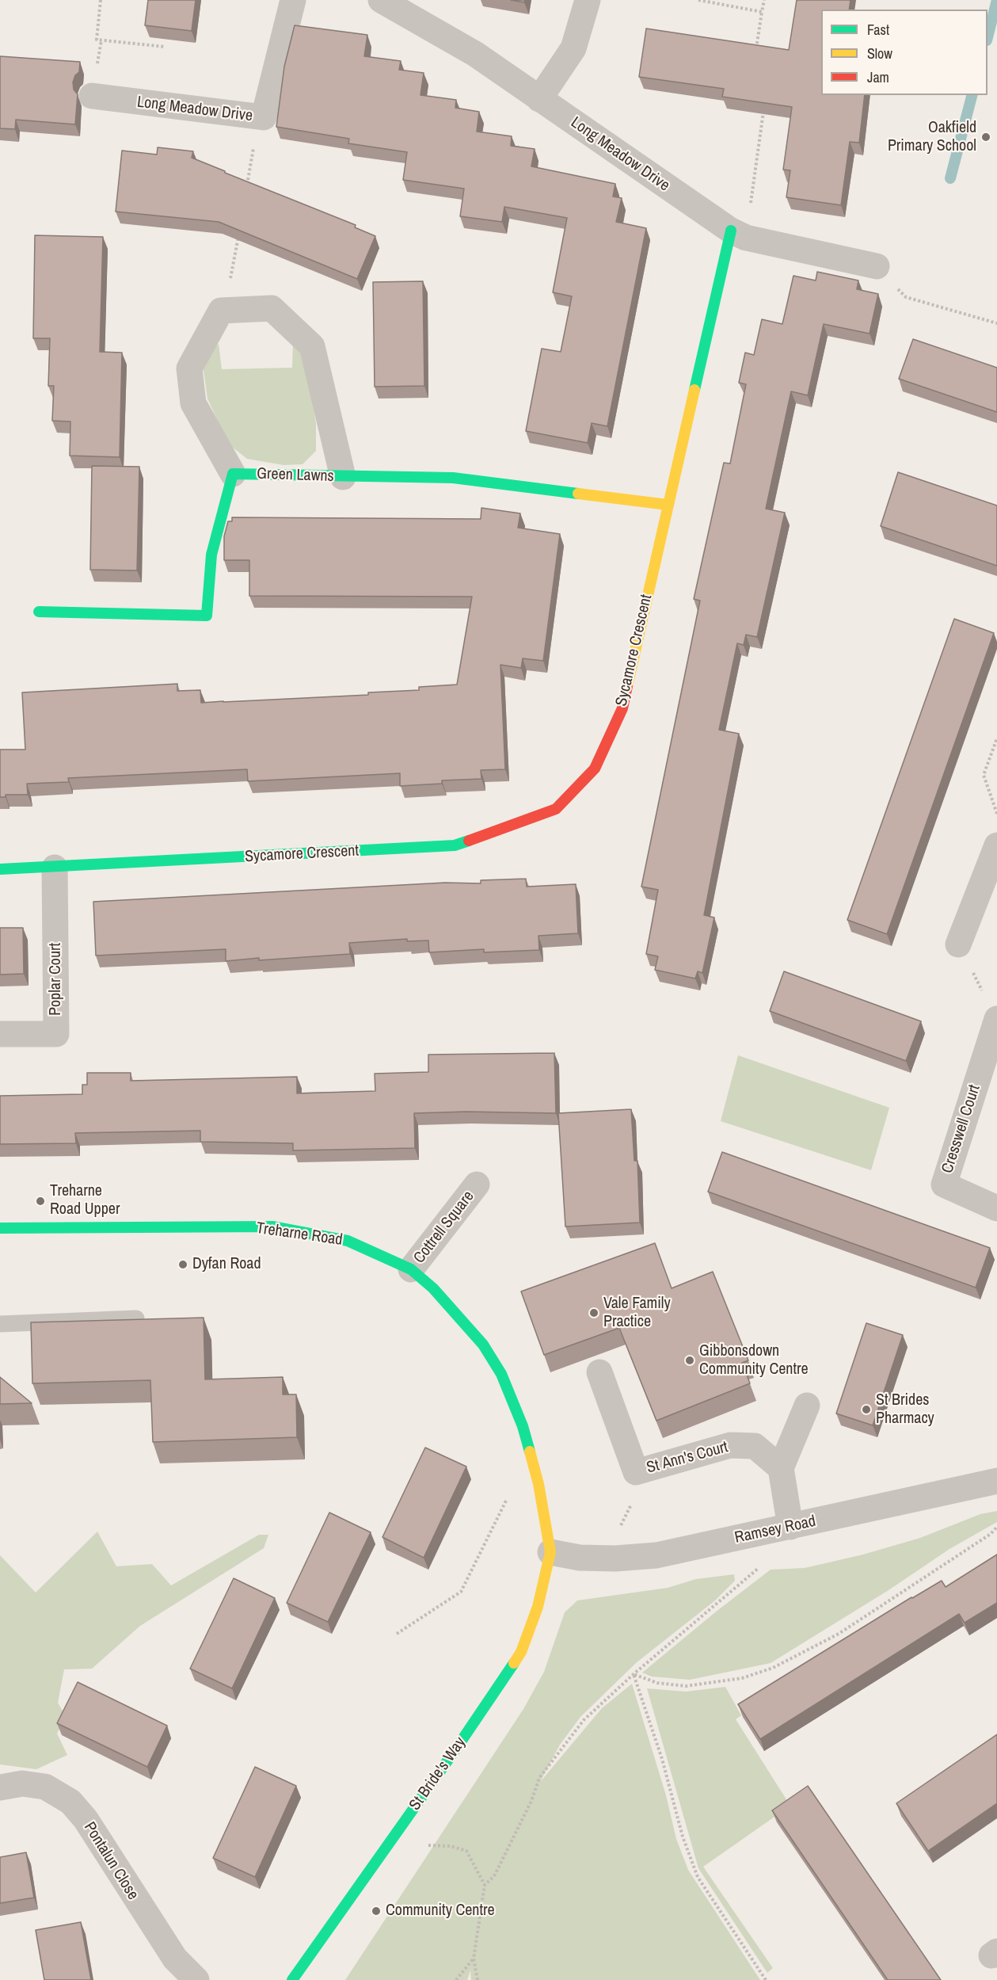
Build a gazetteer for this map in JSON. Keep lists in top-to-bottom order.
{
  "streets": {
    "street": [
      "Long Meadow Drive",
      "Green Lawns",
      "Sycamore Crescent",
      "Poplar Court",
      "Cresswell Court",
      "Cottrell Square",
      "Treharne Road",
      "St Ann's Court",
      "Ramsey Road",
      "St Bride's Way",
      "Pontalun Close"
    ]
  },
  "crossings": [
    ["Long Meadow Drive", "Sycamore Crescent"],
    ["Green Lawns", "Sycamore Crescent"],
    ["Sycamore Crescent", "Poplar Court"],
    ["Cottrell Square", "Treharne Road"],
    ["Treharne Road", "Ramsey Road"],
    ["Treharne Road", "St Bride's Way"],
    ["Ramsey Road", "St Bride's Way"]
  ],
  "places": [
    "Oakfield Primary School",
    "Treharne Road Upper",
    "Dyfan Road",
    "Vale Family Practice",
    "Gibbonsdown Community Centre",
    "St Brides Pharmacy",
    "Community Centre"
  ],
  "legend": ["Fast", "Slow", "Jam"]
}
